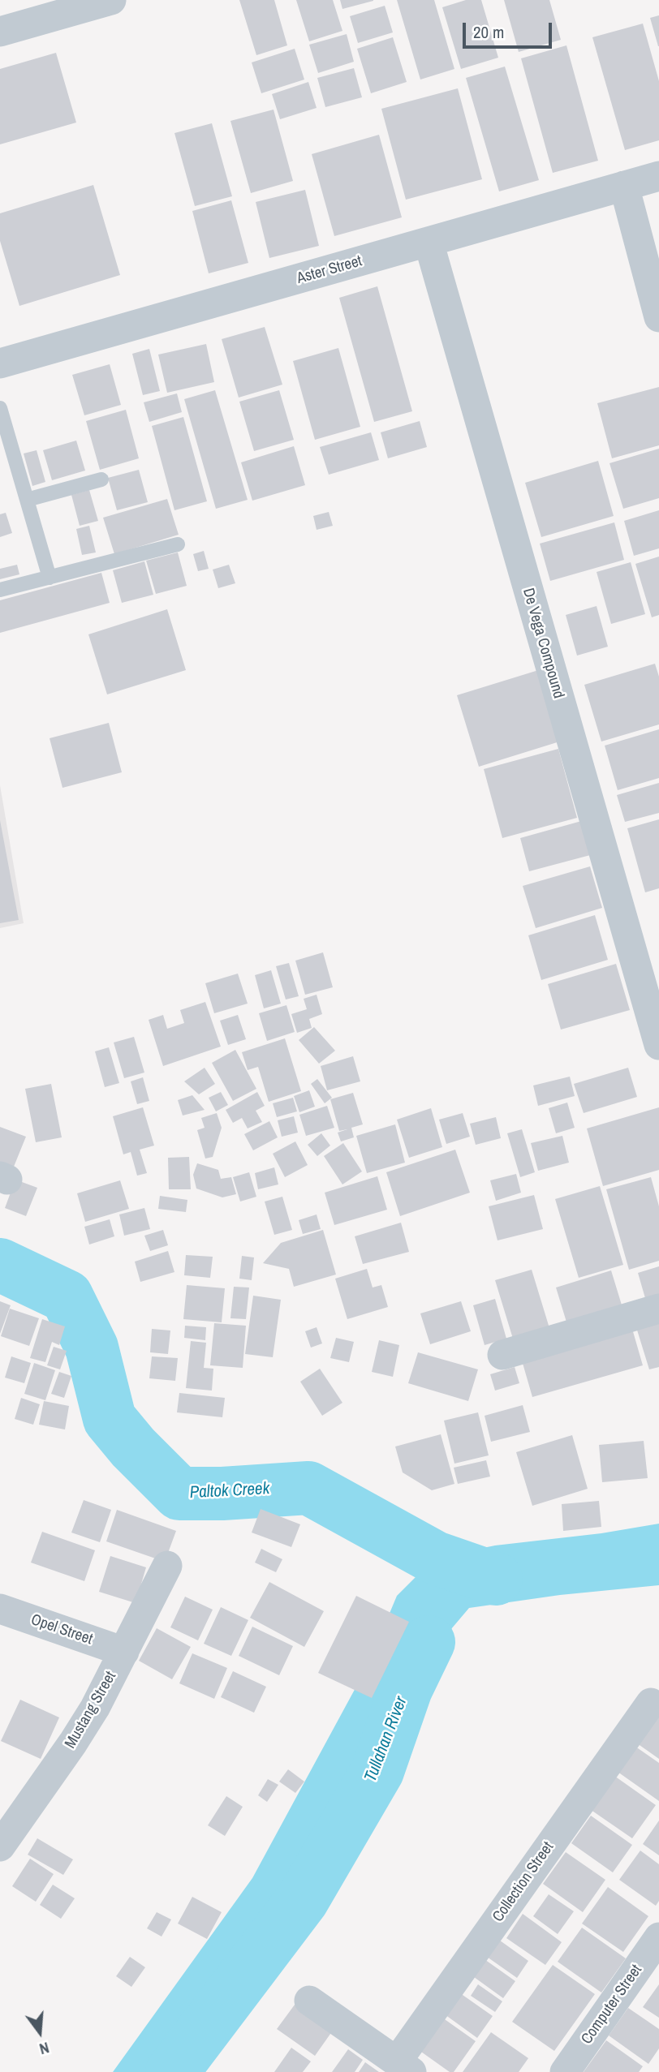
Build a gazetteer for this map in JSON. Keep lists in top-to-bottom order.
{
  "streets": {
    "street": [
      "Aster Street",
      "De Vega Compound",
      "Opel Street",
      "Mustang Street",
      "Collection Street",
      "Computer Street"
    ]
  },
  "crossings": [
    ["Aster Street", "De Vega Compound"],
    ["Opel Street", "Mustang Street"]
  ],
  "water": ["Paltok Creek", "Tullahan River"],
  "scale_bar": "20 m",
  "north": "bottom"
}
